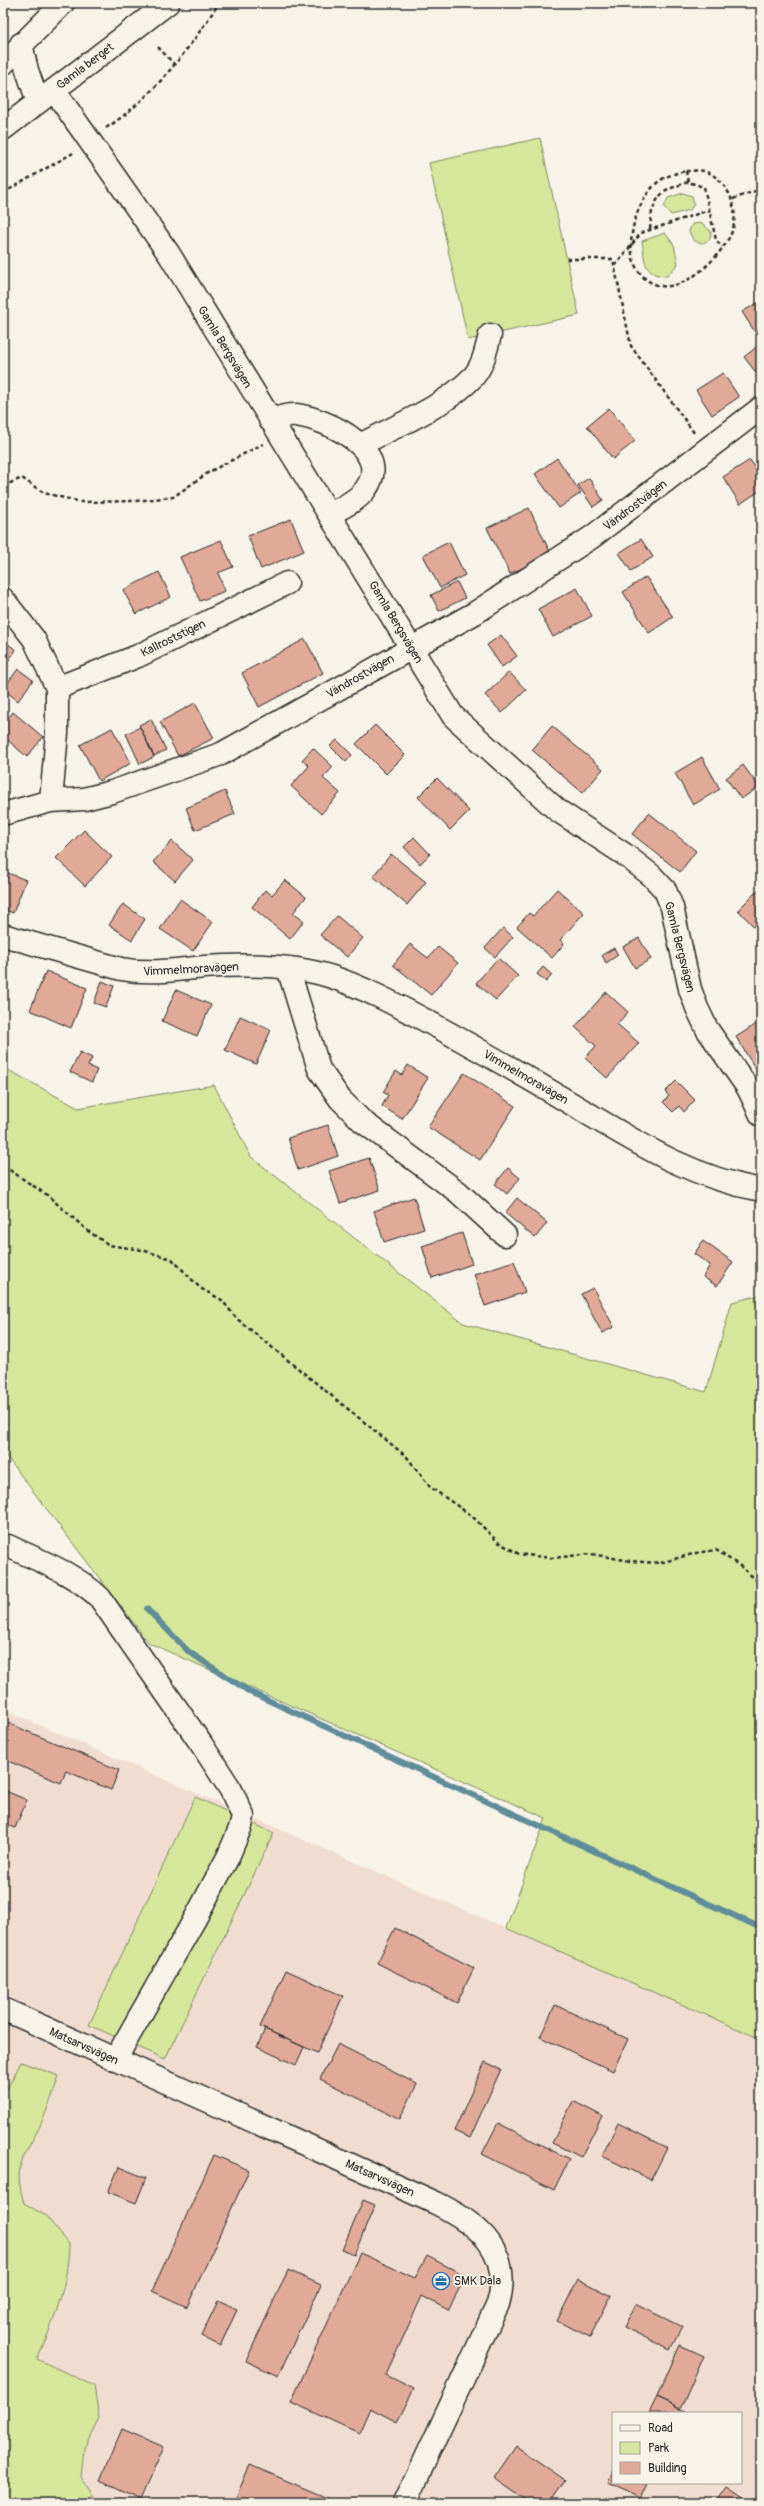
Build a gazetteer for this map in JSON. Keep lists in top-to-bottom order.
{
  "streets": {
    "street": [
      "Gamla berget",
      "Gamla Bergsvägen",
      "Vändrostvägen",
      "Kallroststigen",
      "Vimmelmoravägen",
      "Matsarvsvägen"
    ]
  },
  "crossings": [
    ["Gamla berget", "Gamla Bergsvägen"],
    ["Gamla Bergsvägen", "Vändrostvägen"]
  ],
  "places": {
    "office": ["SMK Dala"]
  },
  "legend": ["Road", "Park", "Building"]
}
